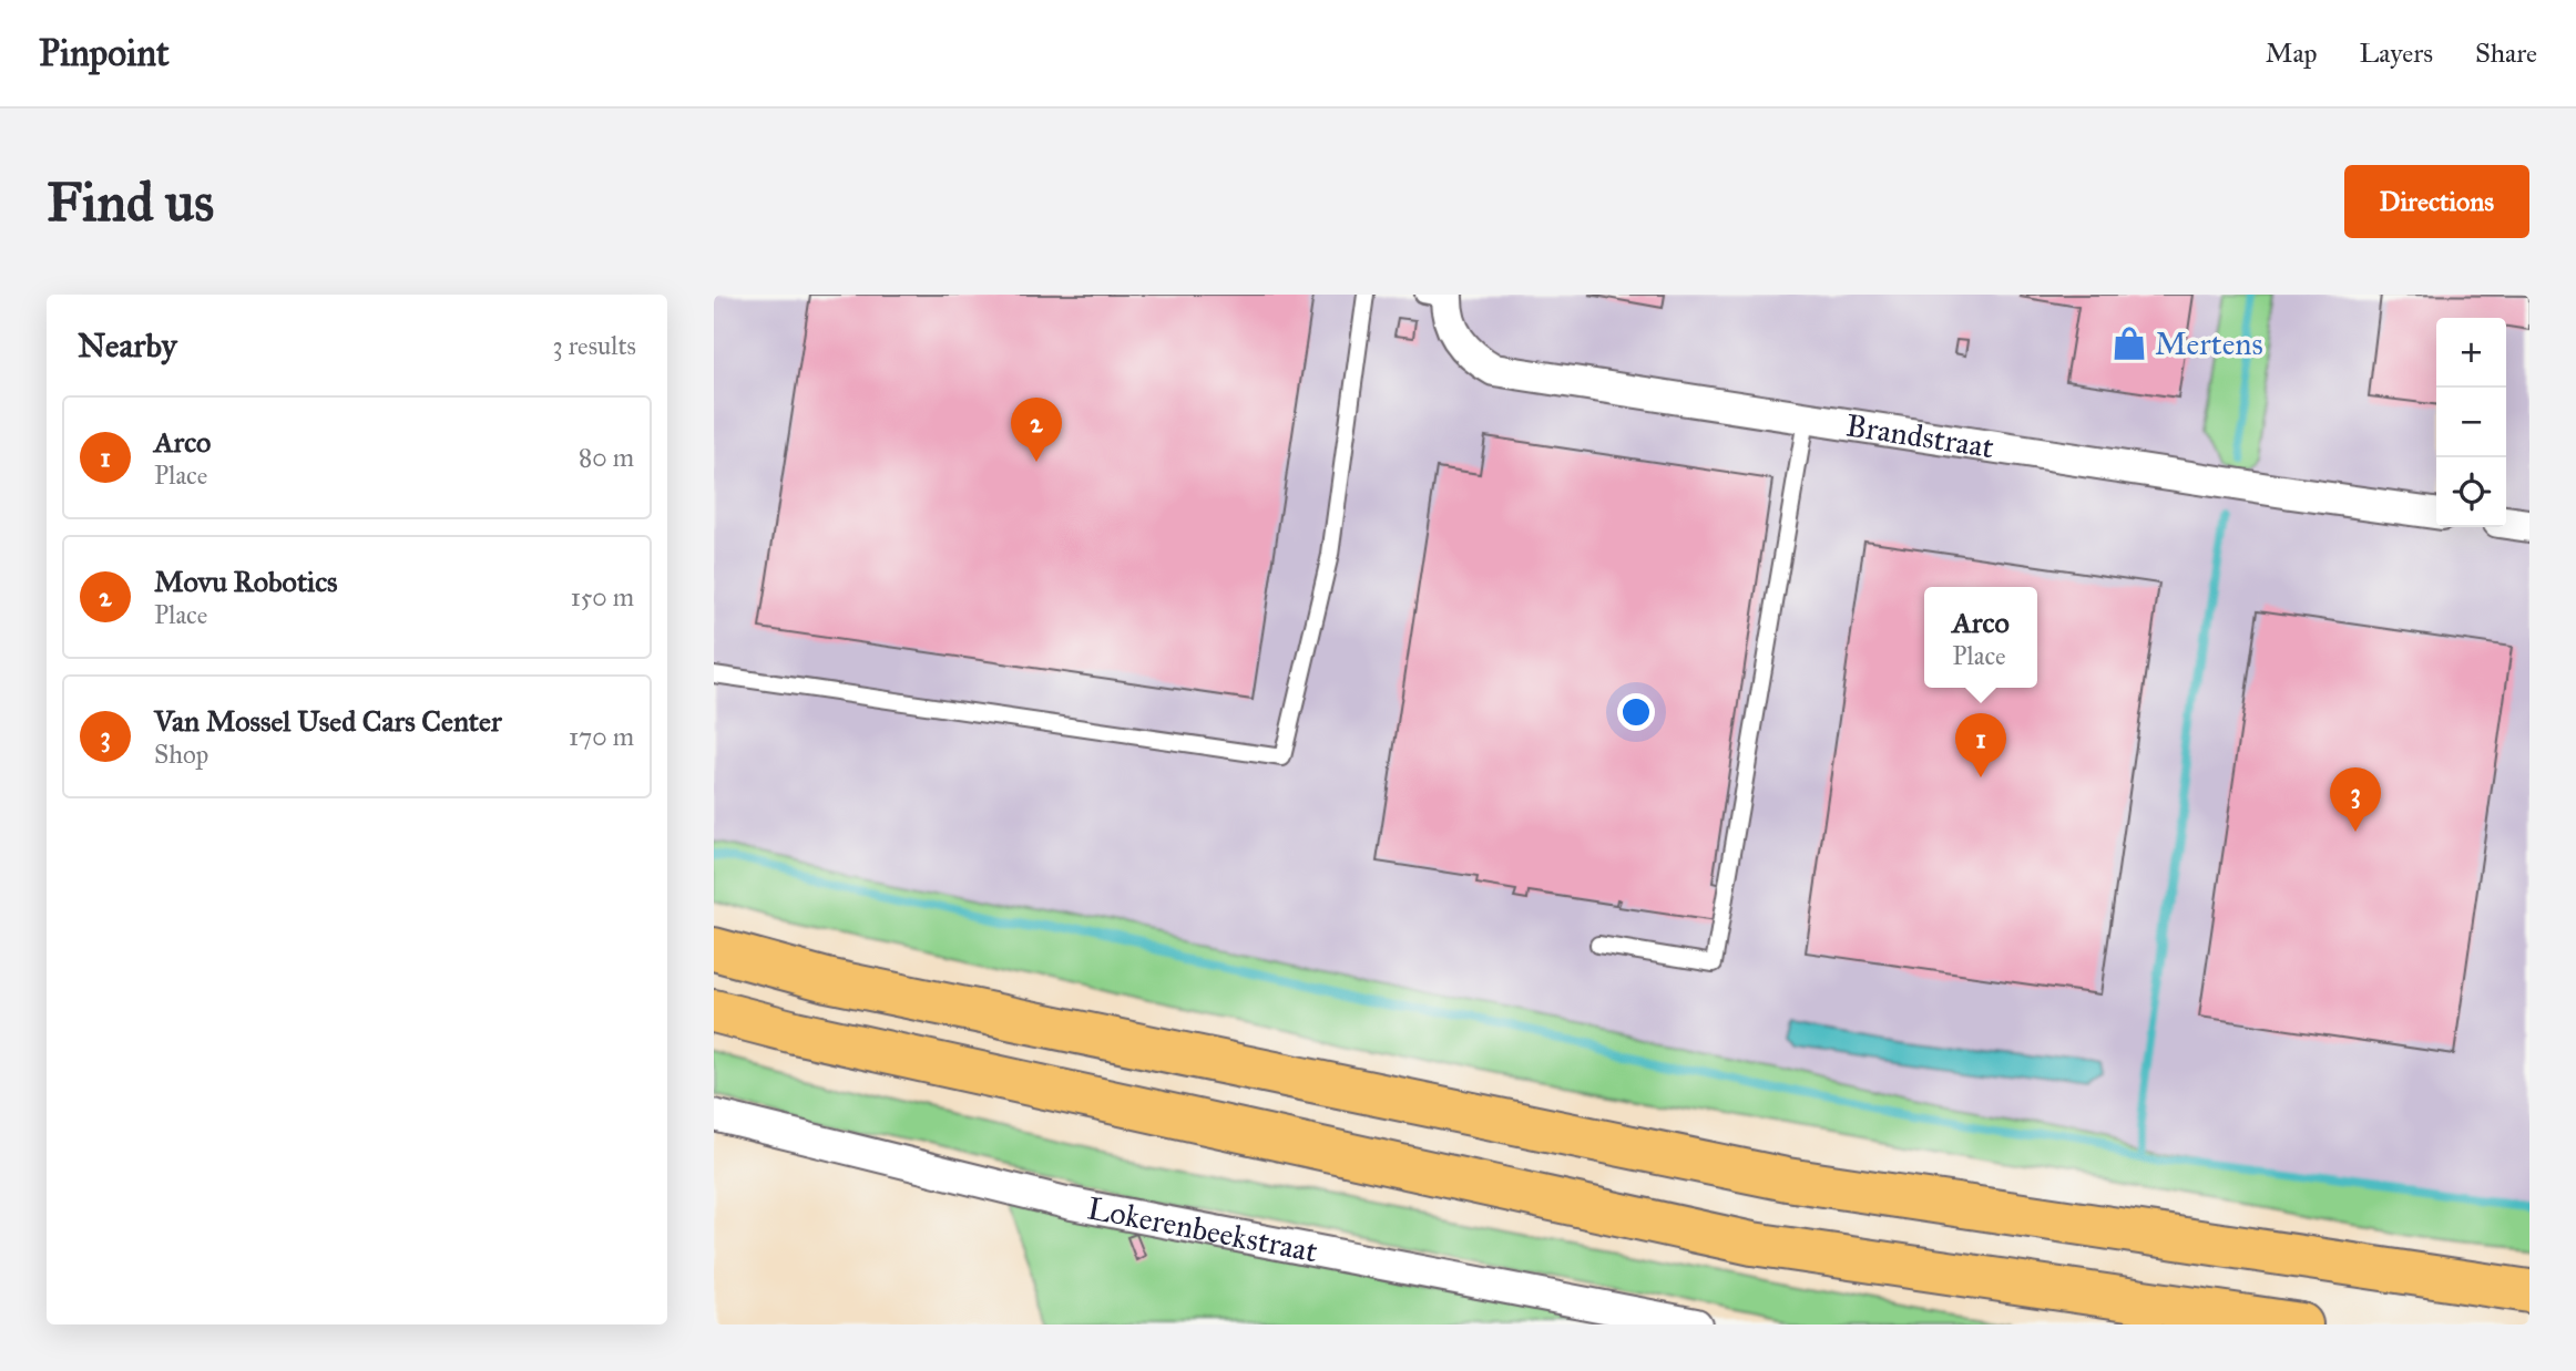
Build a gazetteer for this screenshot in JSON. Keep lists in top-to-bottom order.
{
  "streets": {
    "street": ["Brandstraat", "Lokerenbeekstraat"]
  },
  "places": {
    "shop": ["Mertens"]
  },
  "page": {
    "header": "Pinpoint",
    "nav": ["Map", "Layers", "Share"],
    "buttons": "Directions",
    "title": "Find us",
    "heading": ["Nearby", "3 results"],
    "map_buttons": ["+", "−"],
    "list": [
      {
        "mark": "1",
        "name": "Arco",
        "note": "Place",
        "value": "80 m"
      },
      {
        "mark": "2",
        "name": "Movu Robotics",
        "note": "Place",
        "value": "150 m"
      },
      {
        "mark": "3",
        "name": "Van Mossel Used Cars Center",
        "note": "Shop",
        "value": "170 m"
      }
    ],
    "pins": ["2", "1", "3"],
    "popup": ["Arco", "Place"]
  }
}
